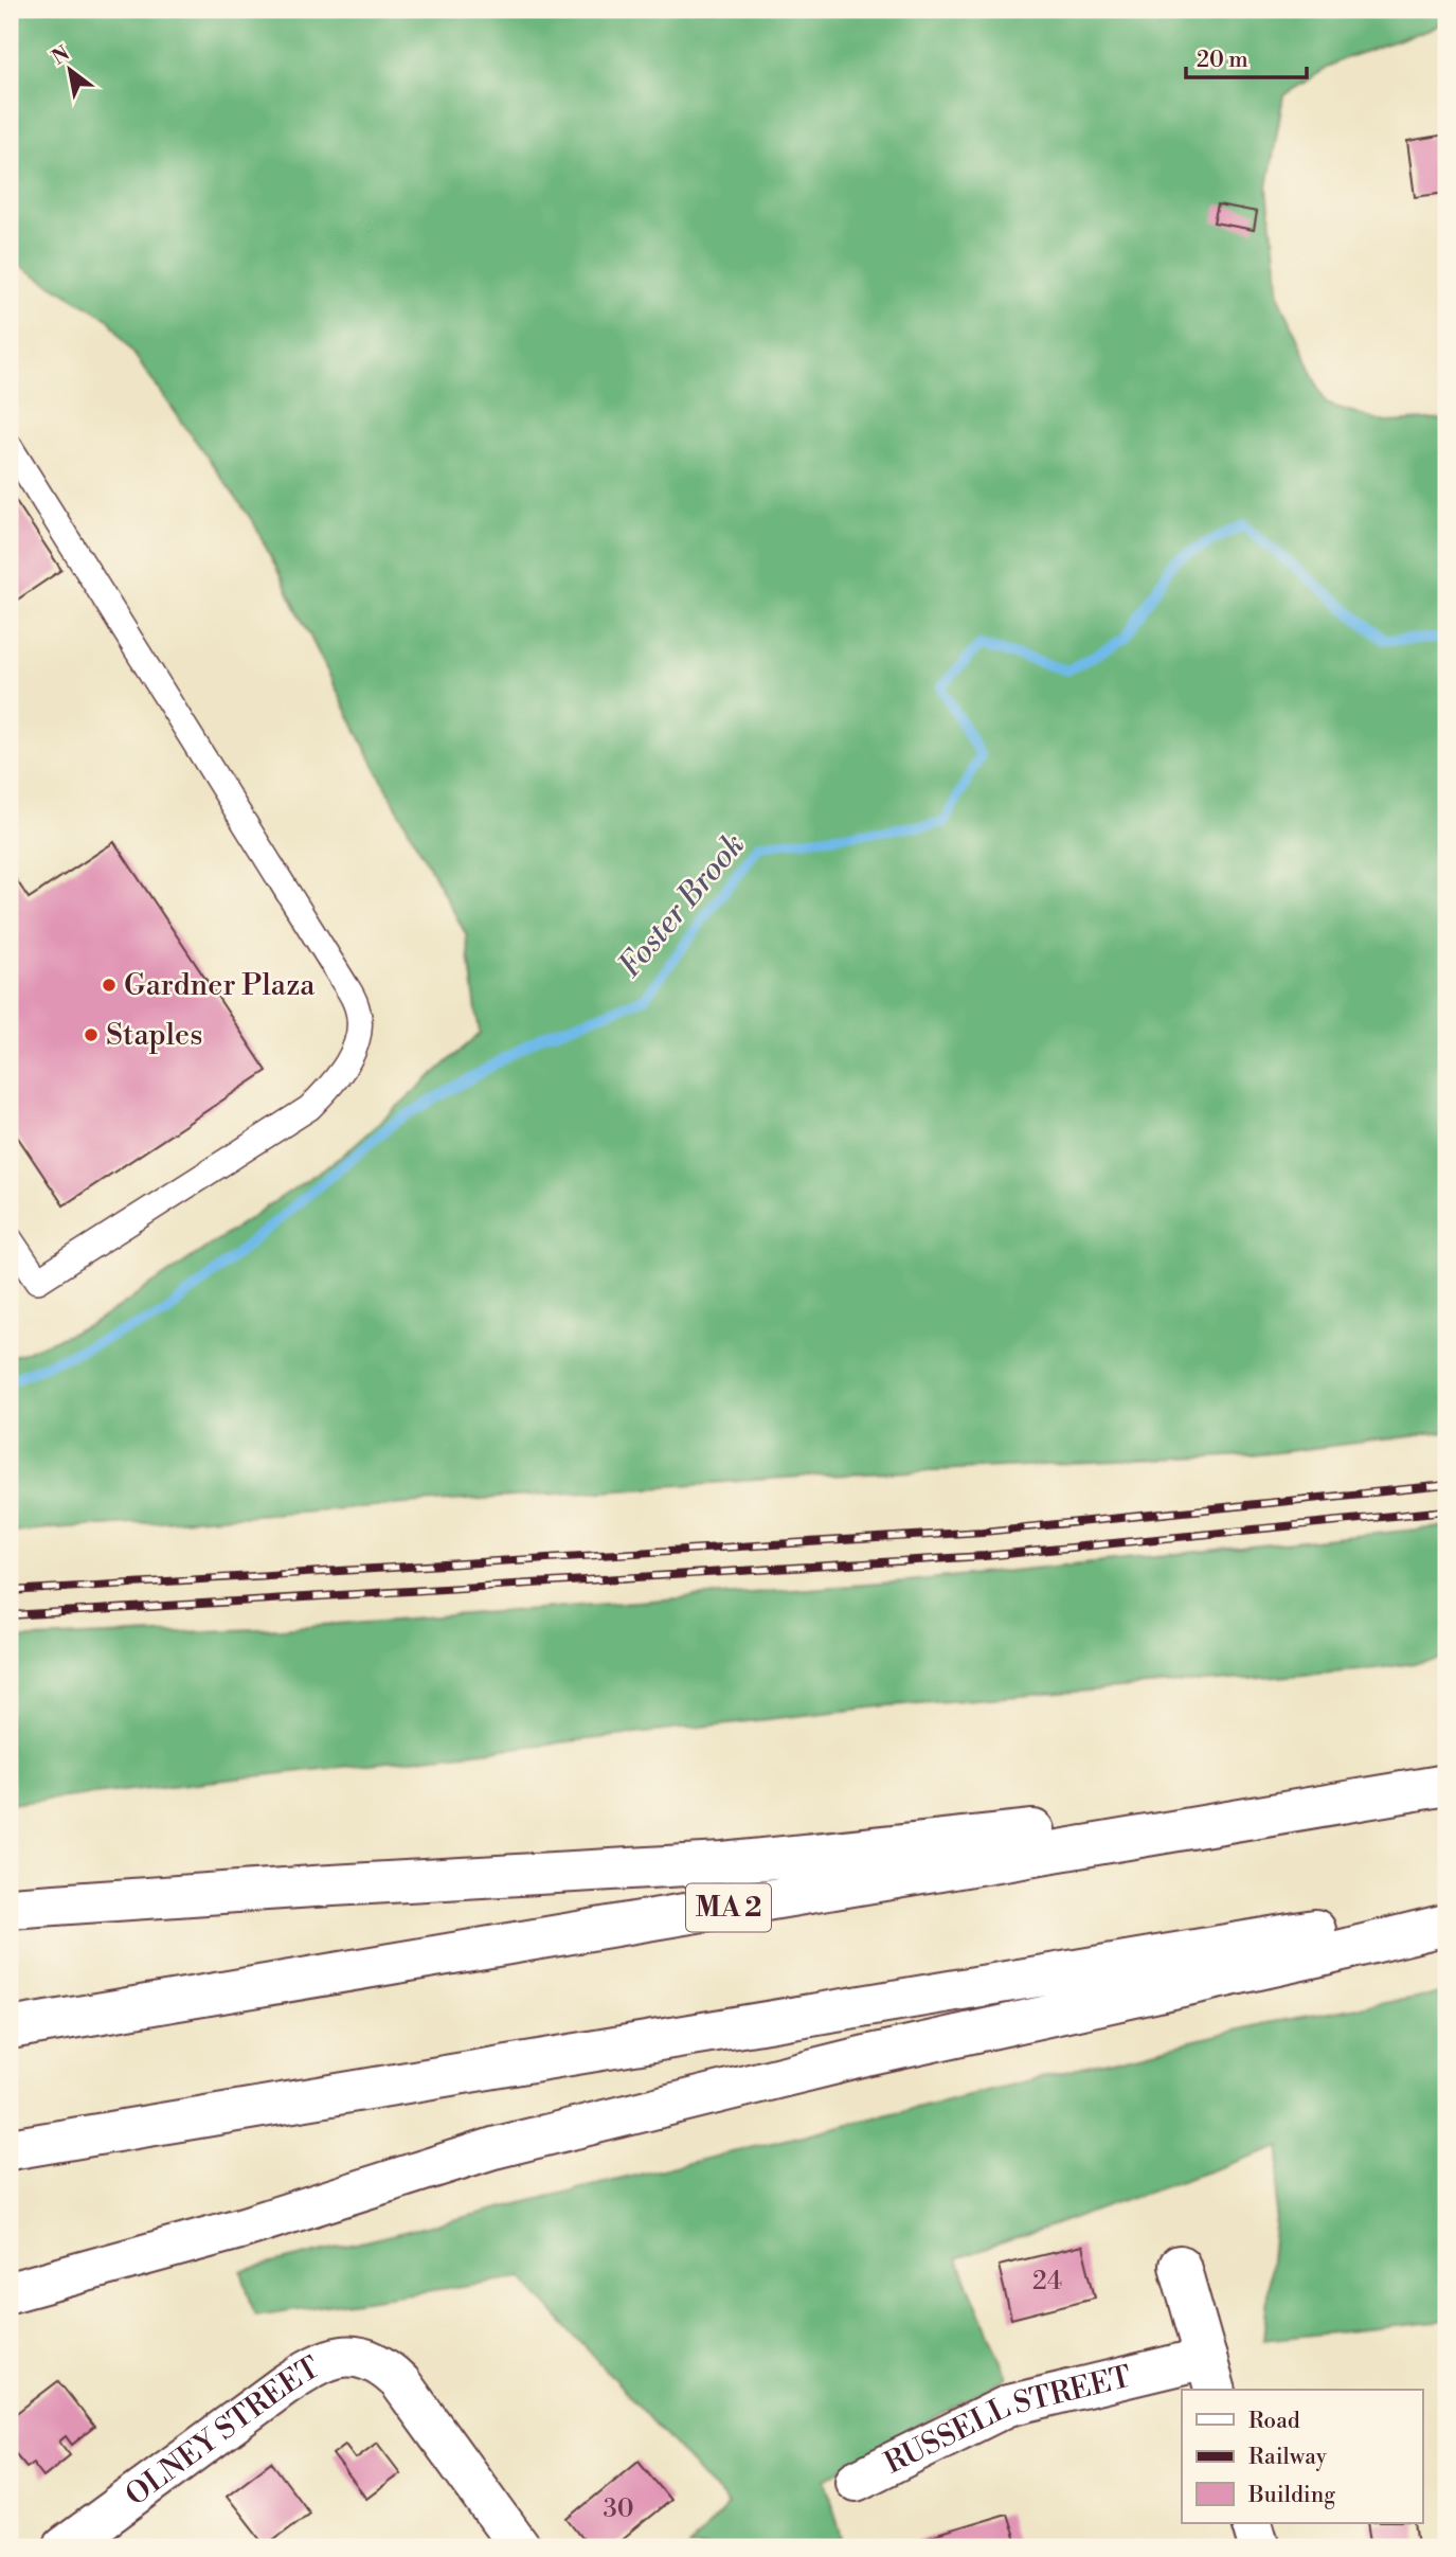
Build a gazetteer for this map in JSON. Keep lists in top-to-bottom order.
{
  "streets": {
    "main road": ["MA 2", "RUSSELL STREET", "OLNEY STREET"]
  },
  "water": ["Foster Brook"],
  "places": ["Gardner Plaza", "Staples"],
  "house_numbers": ["24", "30"],
  "legend": ["Road", "Railway", "Building"],
  "scale_bar": "20 m",
  "north": "top left"
}
